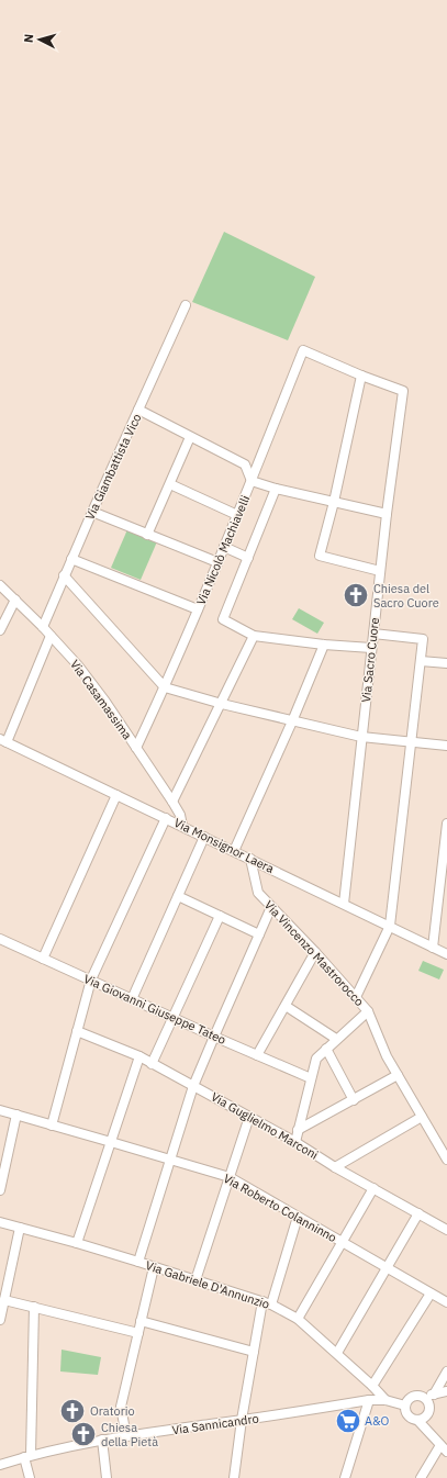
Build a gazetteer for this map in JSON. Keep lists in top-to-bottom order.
{
  "streets": {
    "street": [
      "Via Giambattista Vico",
      "Via Nicolò Machiavelli",
      "Via Sacro Cuore",
      "Via Casamassima",
      "Via Monsignor Laera",
      "Via Vincenzo Mastrorocco",
      "Via Giovanni Giuseppe Tateo",
      "Via Guglielmo Marconi",
      "Via Roberto Colanninno",
      "Via Gabriele D'Annunzio",
      "Via Sannicandro"
    ]
  },
  "crossings": [
    ["Via Giambattista Vico", "Via Casamassima"],
    ["Via Nicolò Machiavelli", "Via Sacro Cuore"],
    ["Via Nicolò Machiavelli", "Via Casamassima"],
    ["Via Sacro Cuore", "Via Monsignor Laera"],
    ["Via Casamassima", "Via Monsignor Laera"],
    ["Via Monsignor Laera", "Via Vincenzo Mastrorocco"],
    ["Via Gabriele D'Annunzio", "Via Sannicandro"]
  ],
  "places": {
    "church": ["Chiesa del Sacro Cuore", "Oratorio", "Chiesa della Pietà"],
    "supermarket": ["A&O"]
  },
  "north": "left"
}
